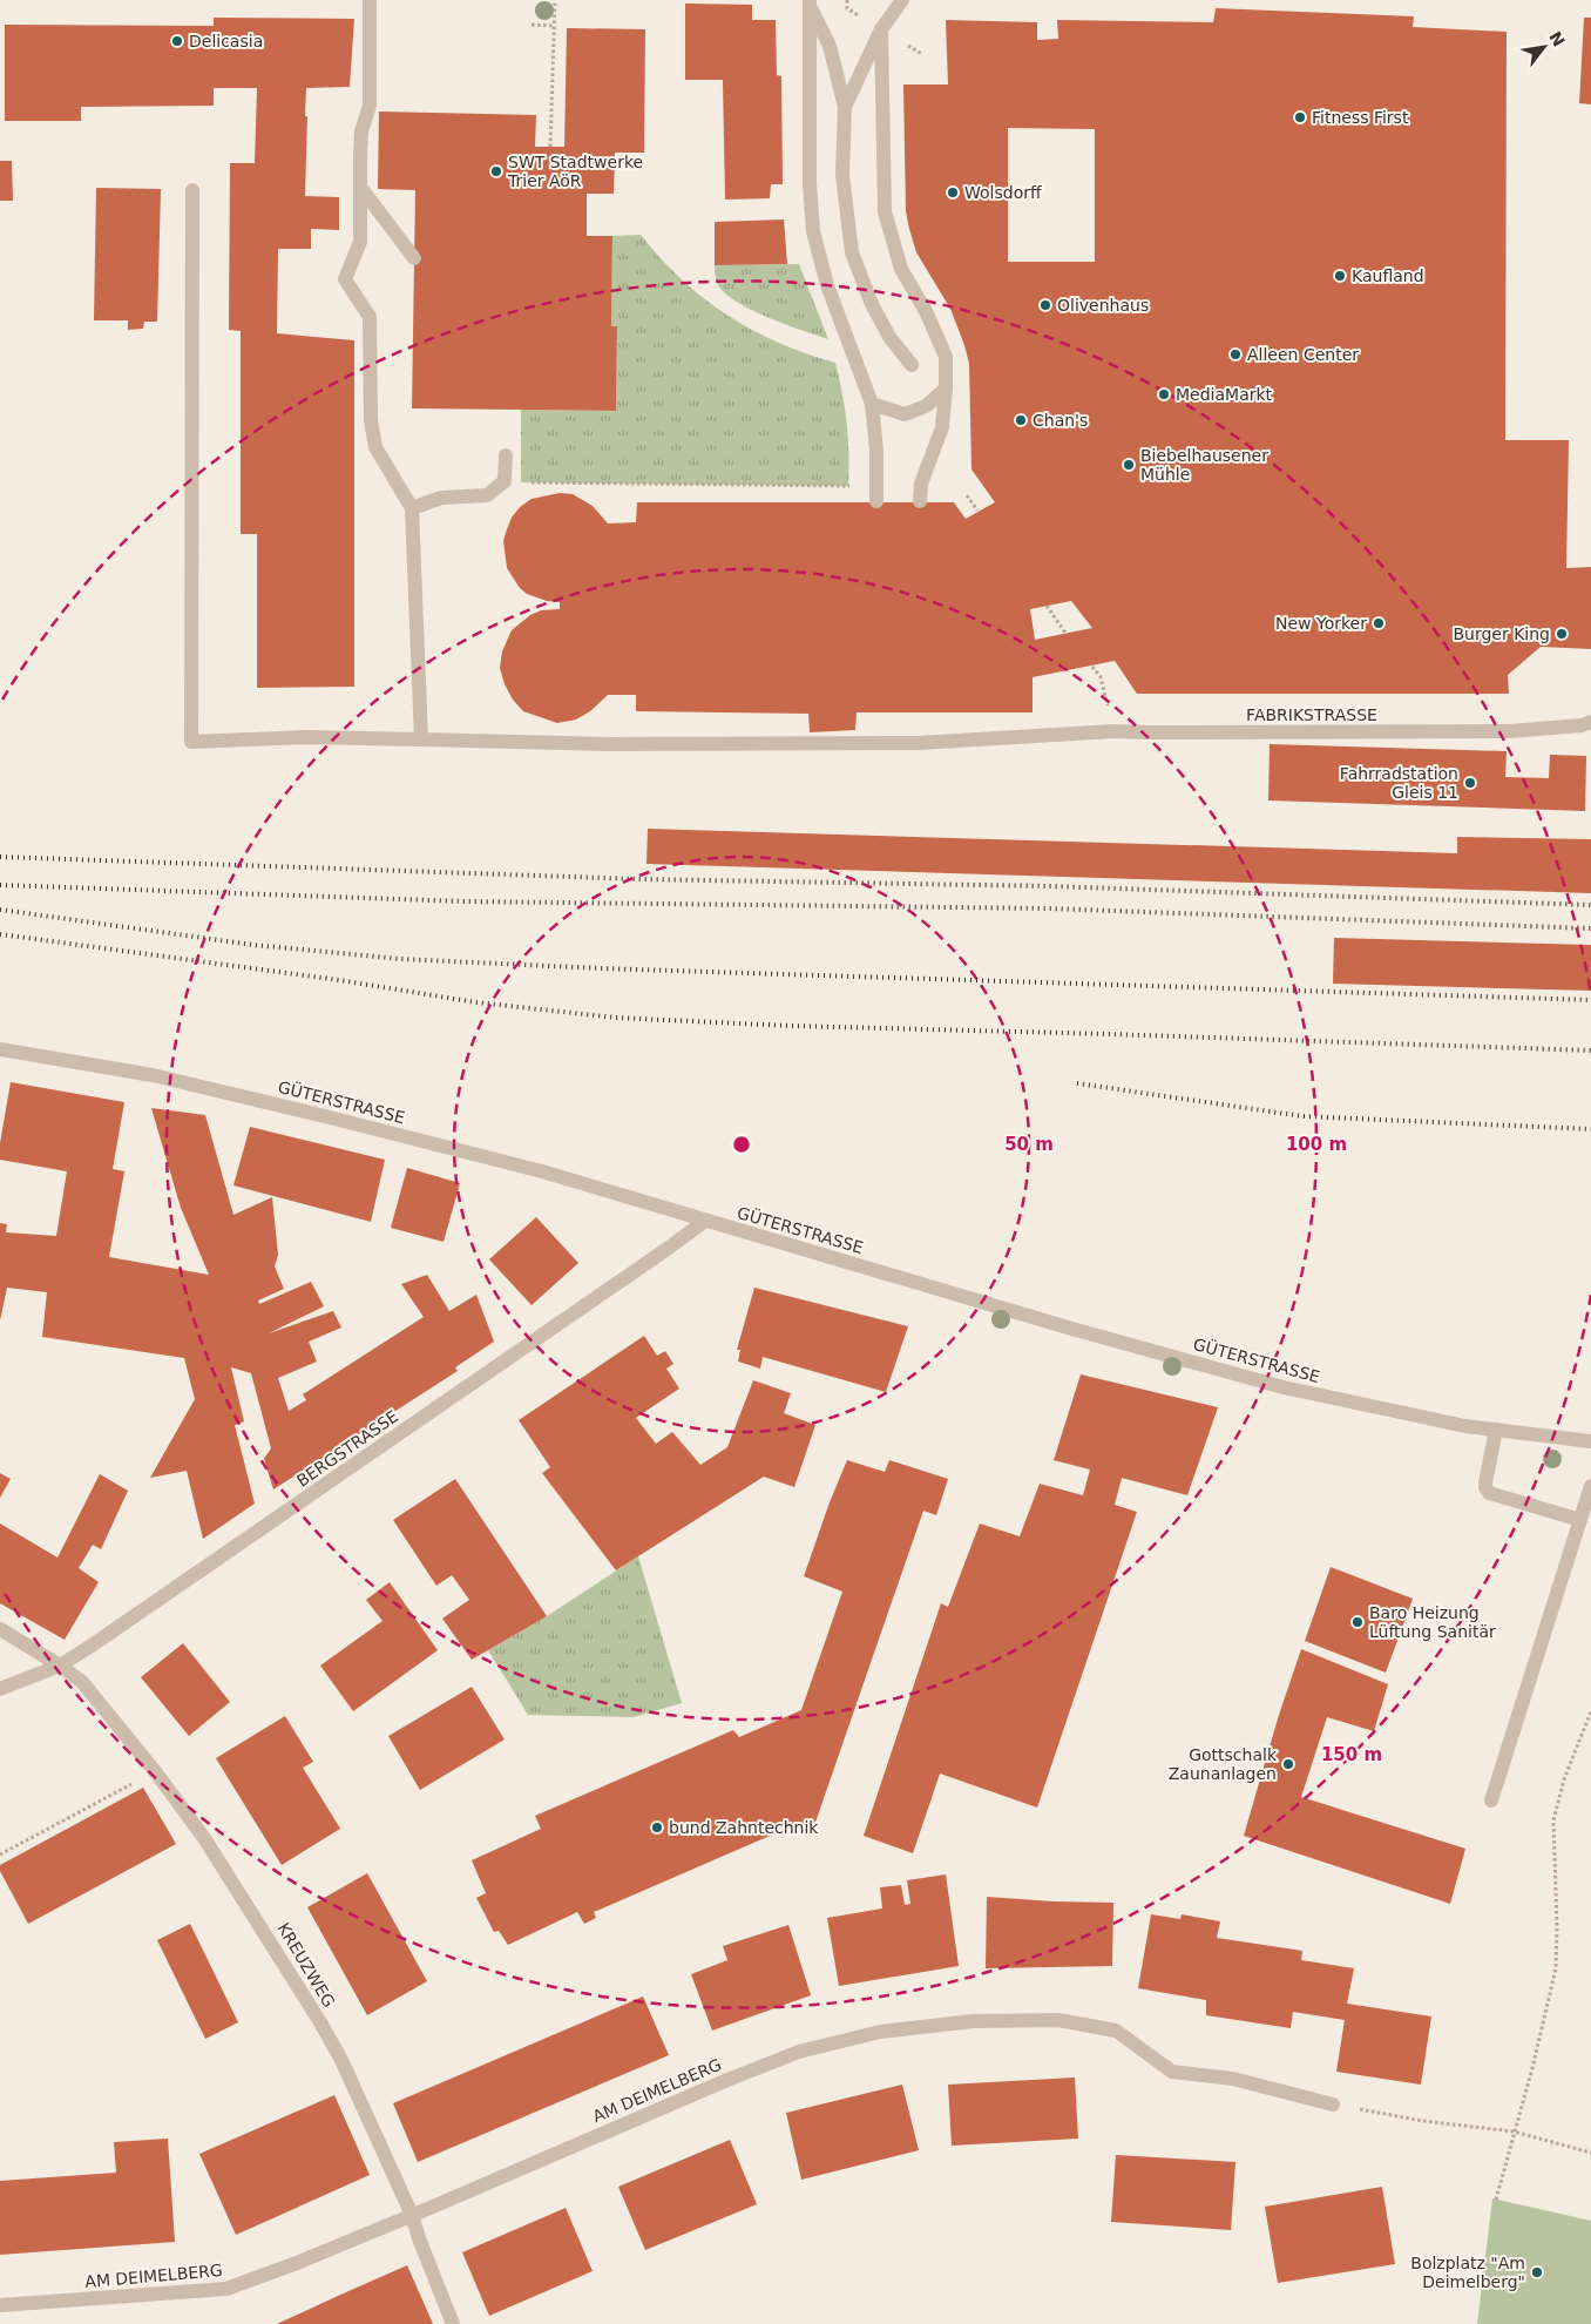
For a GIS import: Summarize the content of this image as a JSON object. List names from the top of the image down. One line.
{"streets":{"street":["FABRIKSTRASSE","GÜTERSTRASSE","BERGSTRASSE","KREUZWEG","AM DEIMELBERG"]},"crossings":[["GÜTERSTRASSE","BERGSTRASSE"],["BERGSTRASSE","KREUZWEG"],["KREUZWEG","AM DEIMELBERG"]],"places":["Delicasia","Fitness First","SWT Stadtwerke Trier AöR","Wolsdorff","Kaufland","Olivenhaus","Alleen Center","MediaMarkt","Chan's","Biebelhausener Mühle","New Yorker","Burger King","Fahrradstation Gleis 11","Baro Heizung Lüftung Sanitär","Gottschalk Zaunanlagen","bund Zahntechnik","Bolzplatz \"Am Deimelberg\""],"north":"top right","rings":["50 m","100 m","150 m"]}
